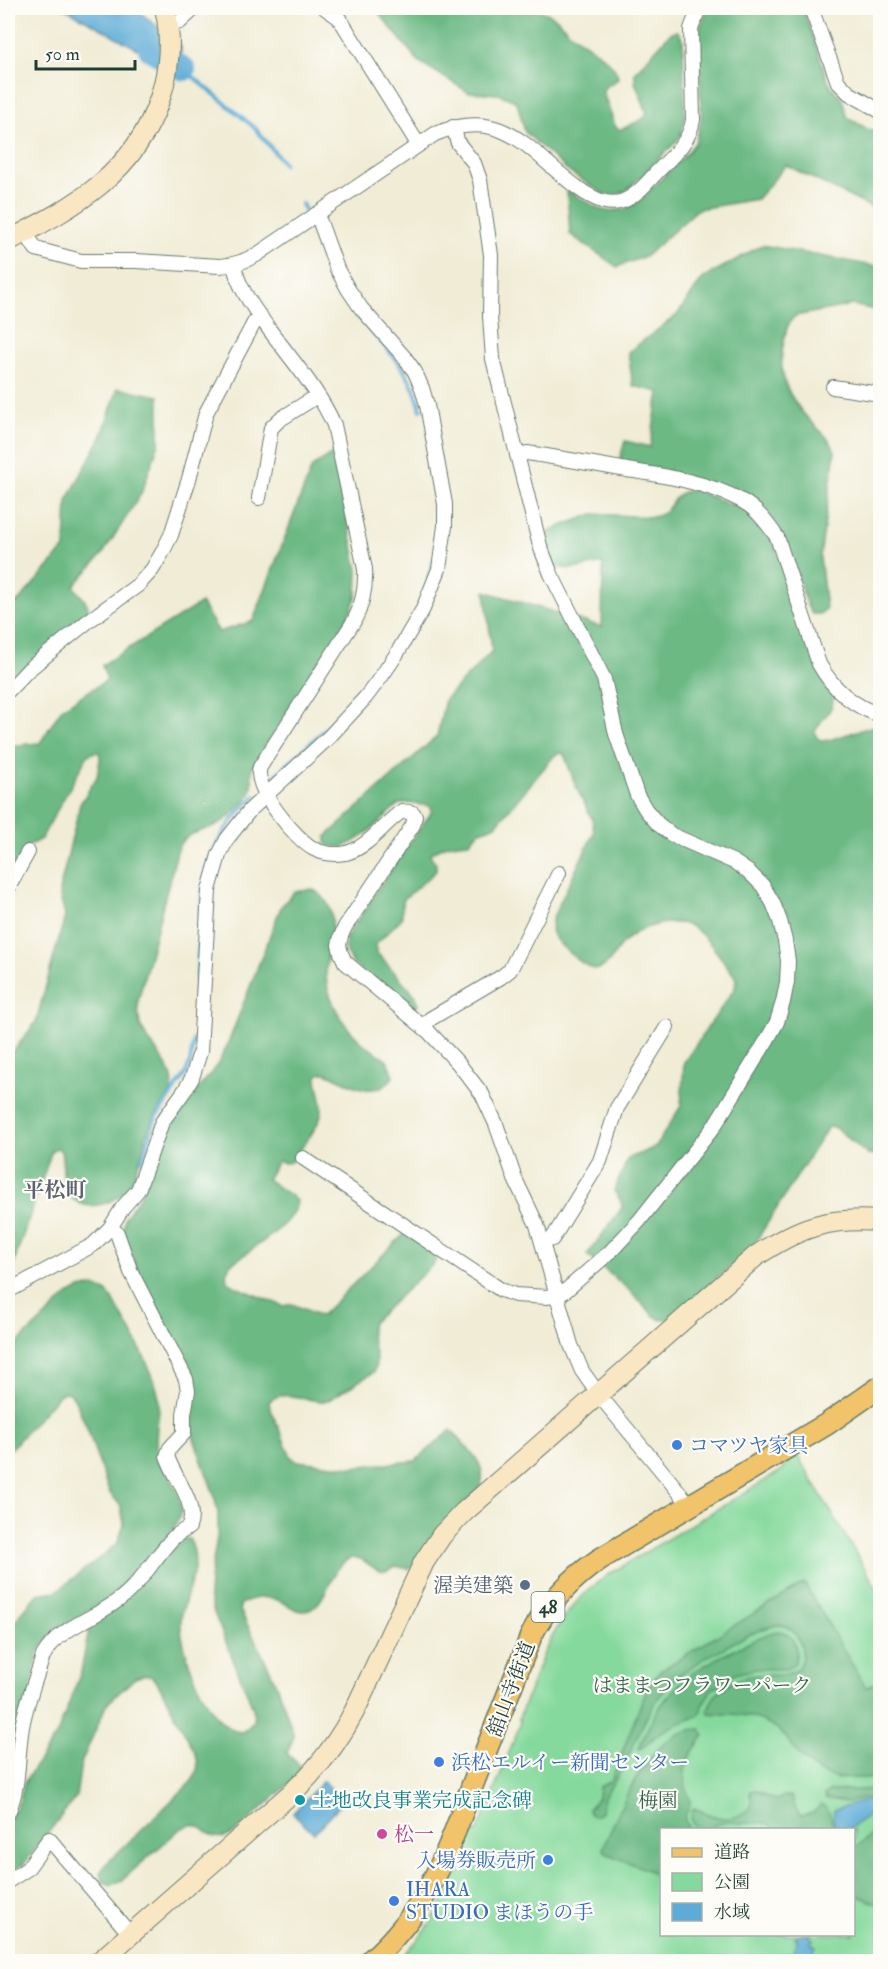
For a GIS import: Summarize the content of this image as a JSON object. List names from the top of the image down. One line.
{"streets":{"main road":["48","舘山寺街道"]},"districts":["平松町"],"parks":["はままつフラワーパーク","梅園"],"places":["コマツヤ家具","渥美建築","浜松エルイー新聞センター","土地改良事業完成記念碑","松一","入場券販売所","IHARA STUDIO まほうの手"],"legend":["道路","公園","水域"],"scale_bar":"50 m"}
